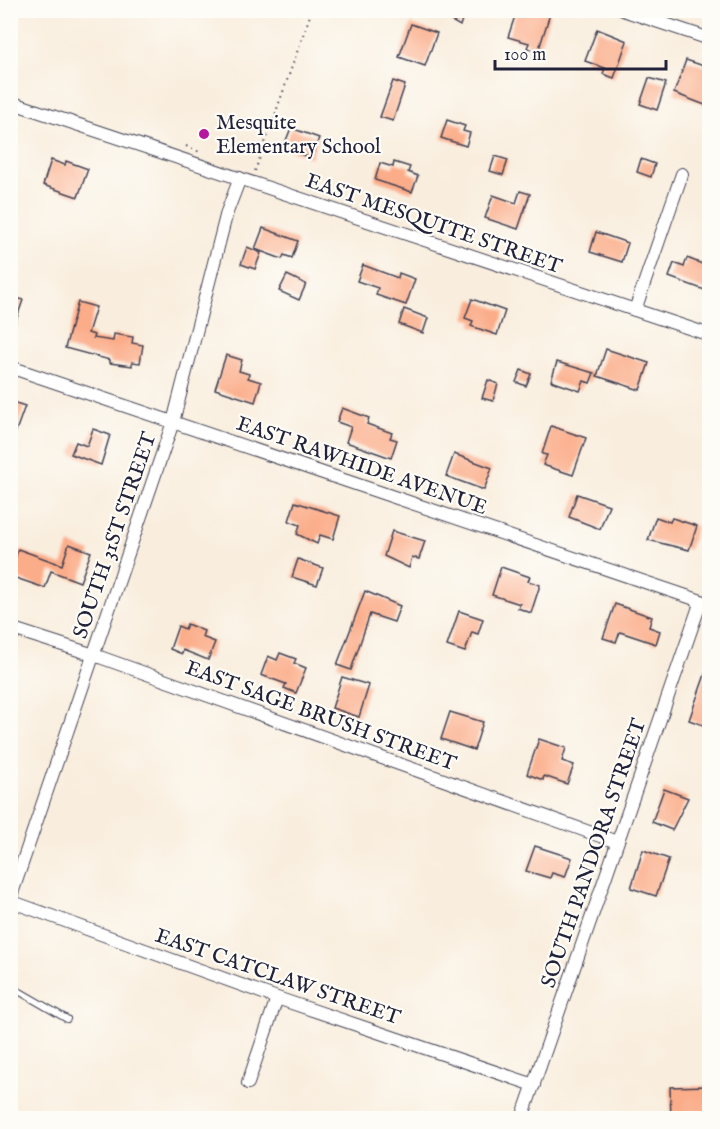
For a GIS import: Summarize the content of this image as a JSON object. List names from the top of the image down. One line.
{"streets":{"street":["EAST MESQUITE STREET","EAST RAWHIDE AVENUE","SOUTH 31ST STREET","EAST SAGE BRUSH STREET","SOUTH PANDORA STREET","EAST CATCLAW STREET"]},"crossings":[["EAST MESQUITE STREET","SOUTH 31ST STREET"],["EAST RAWHIDE AVENUE","SOUTH 31ST STREET"],["EAST RAWHIDE AVENUE","SOUTH PANDORA STREET"],["SOUTH 31ST STREET","EAST SAGE BRUSH STREET"],["SOUTH 31ST STREET","EAST CATCLAW STREET"],["EAST SAGE BRUSH STREET","SOUTH PANDORA STREET"],["SOUTH PANDORA STREET","EAST CATCLAW STREET"]],"places":["Mesquite Elementary School"],"scale_bar":"100 m"}
